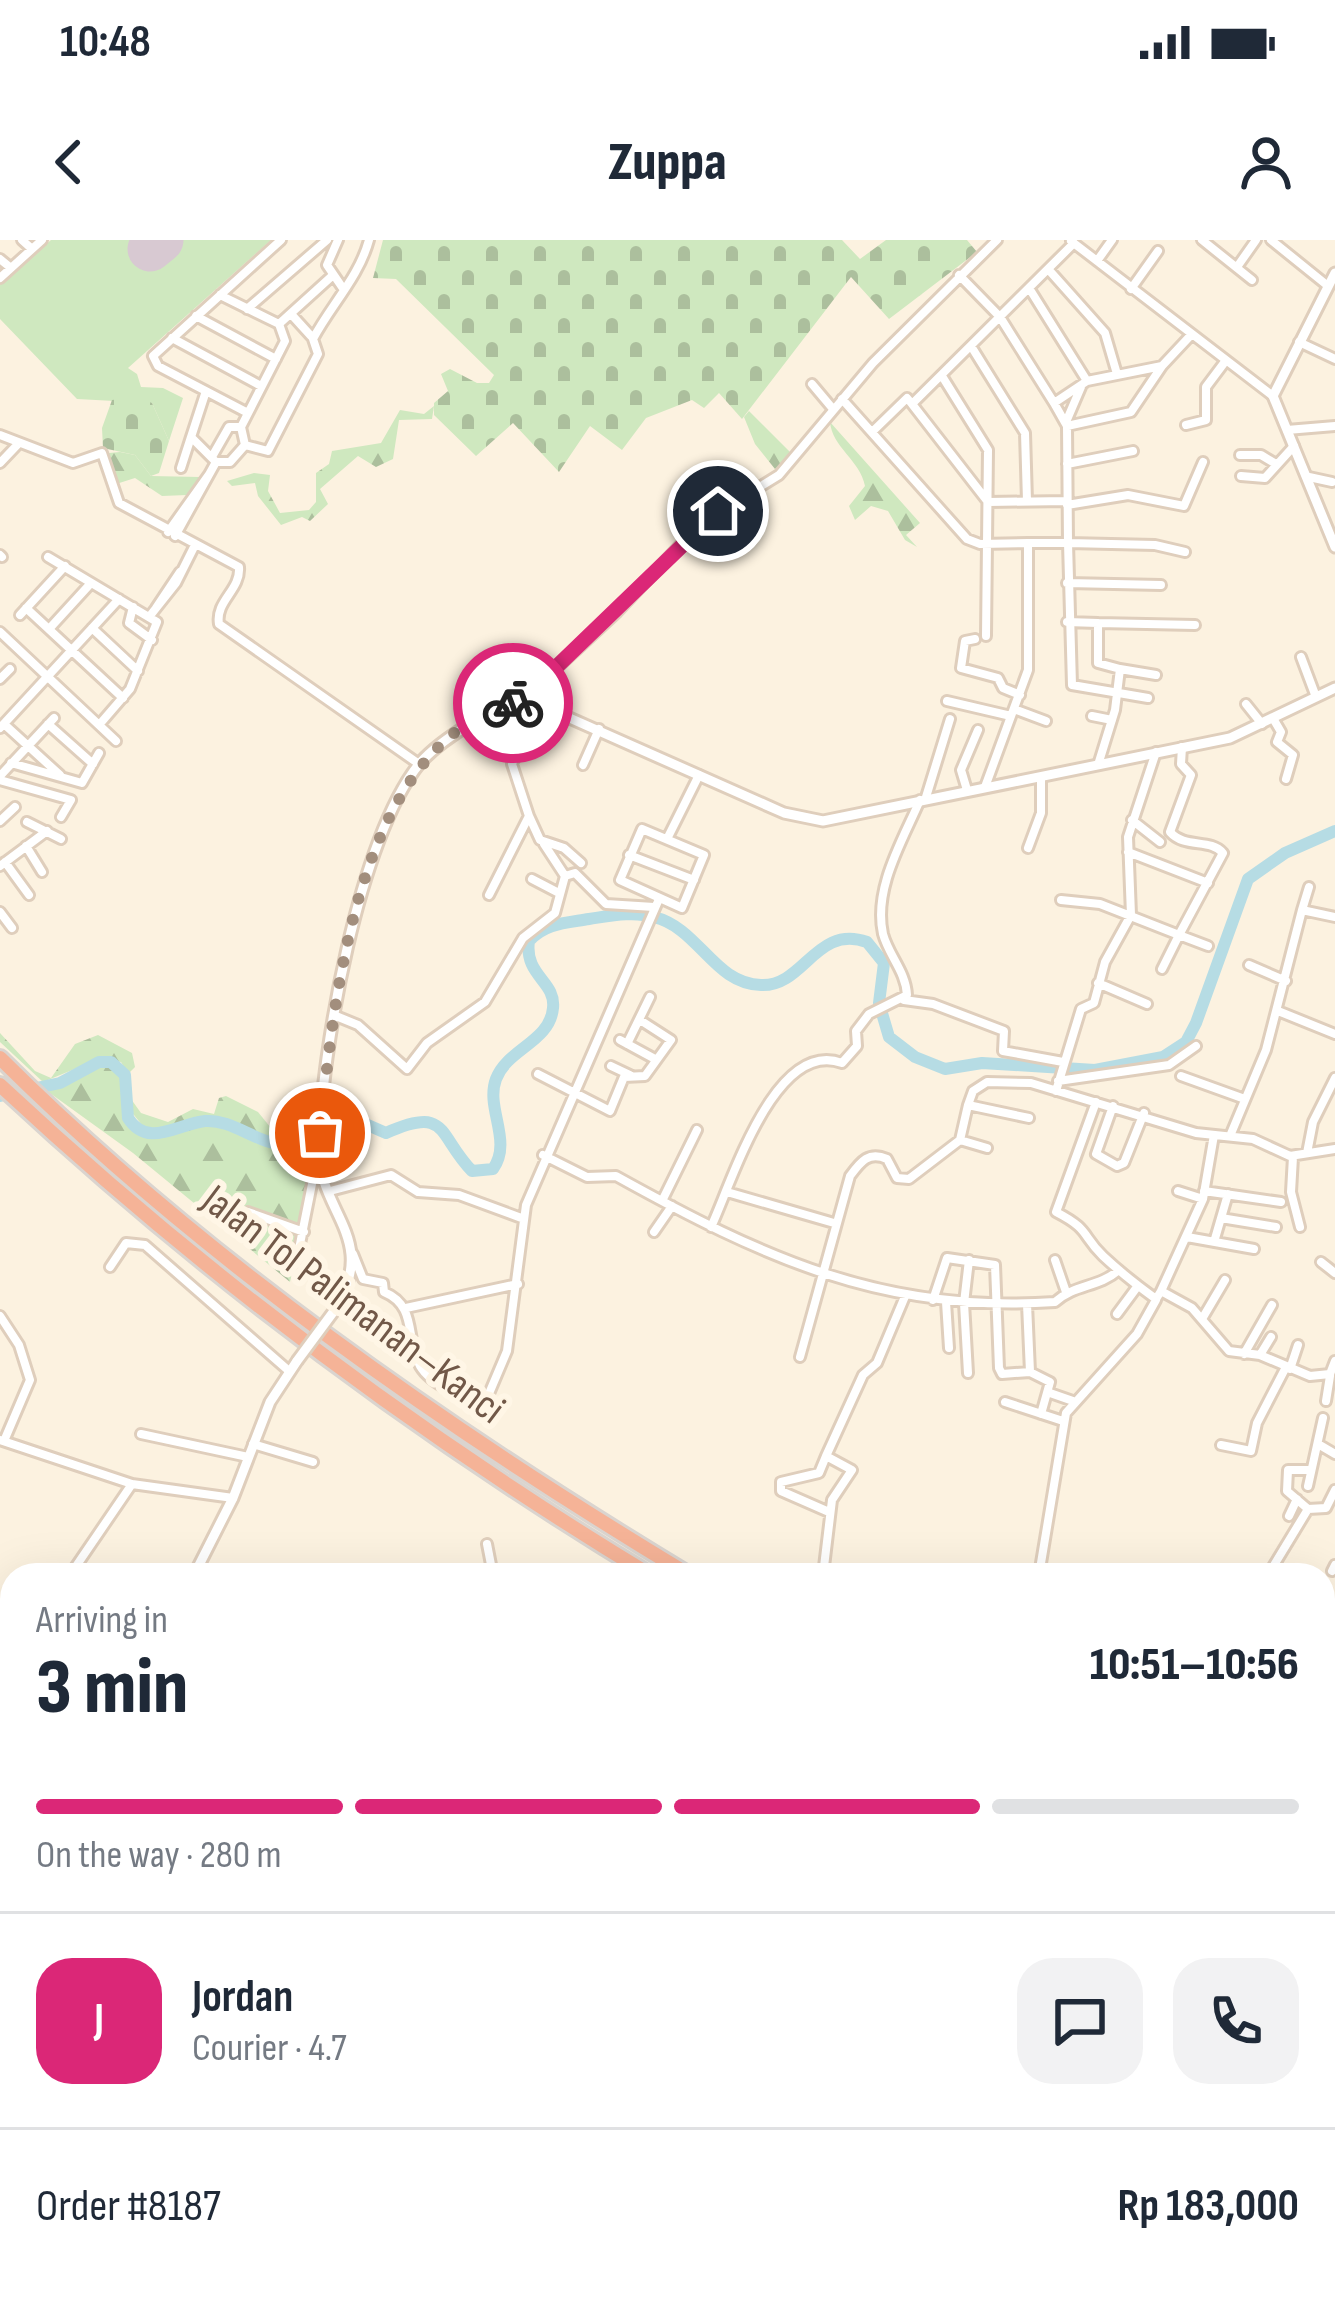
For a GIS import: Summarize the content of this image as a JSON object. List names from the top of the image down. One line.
{"streets":{"highway":["Jalan Tol Palimanan–Kanci"]},"page":{"status":"10:48","header":"Zuppa","heading":["3 min","Arriving in","10:51–10:56"],"panel":["Jordan","Courier · 4.7","Order #8187","Rp 183,000"],"bar":"On the way · 280 m","round":"J"}}
